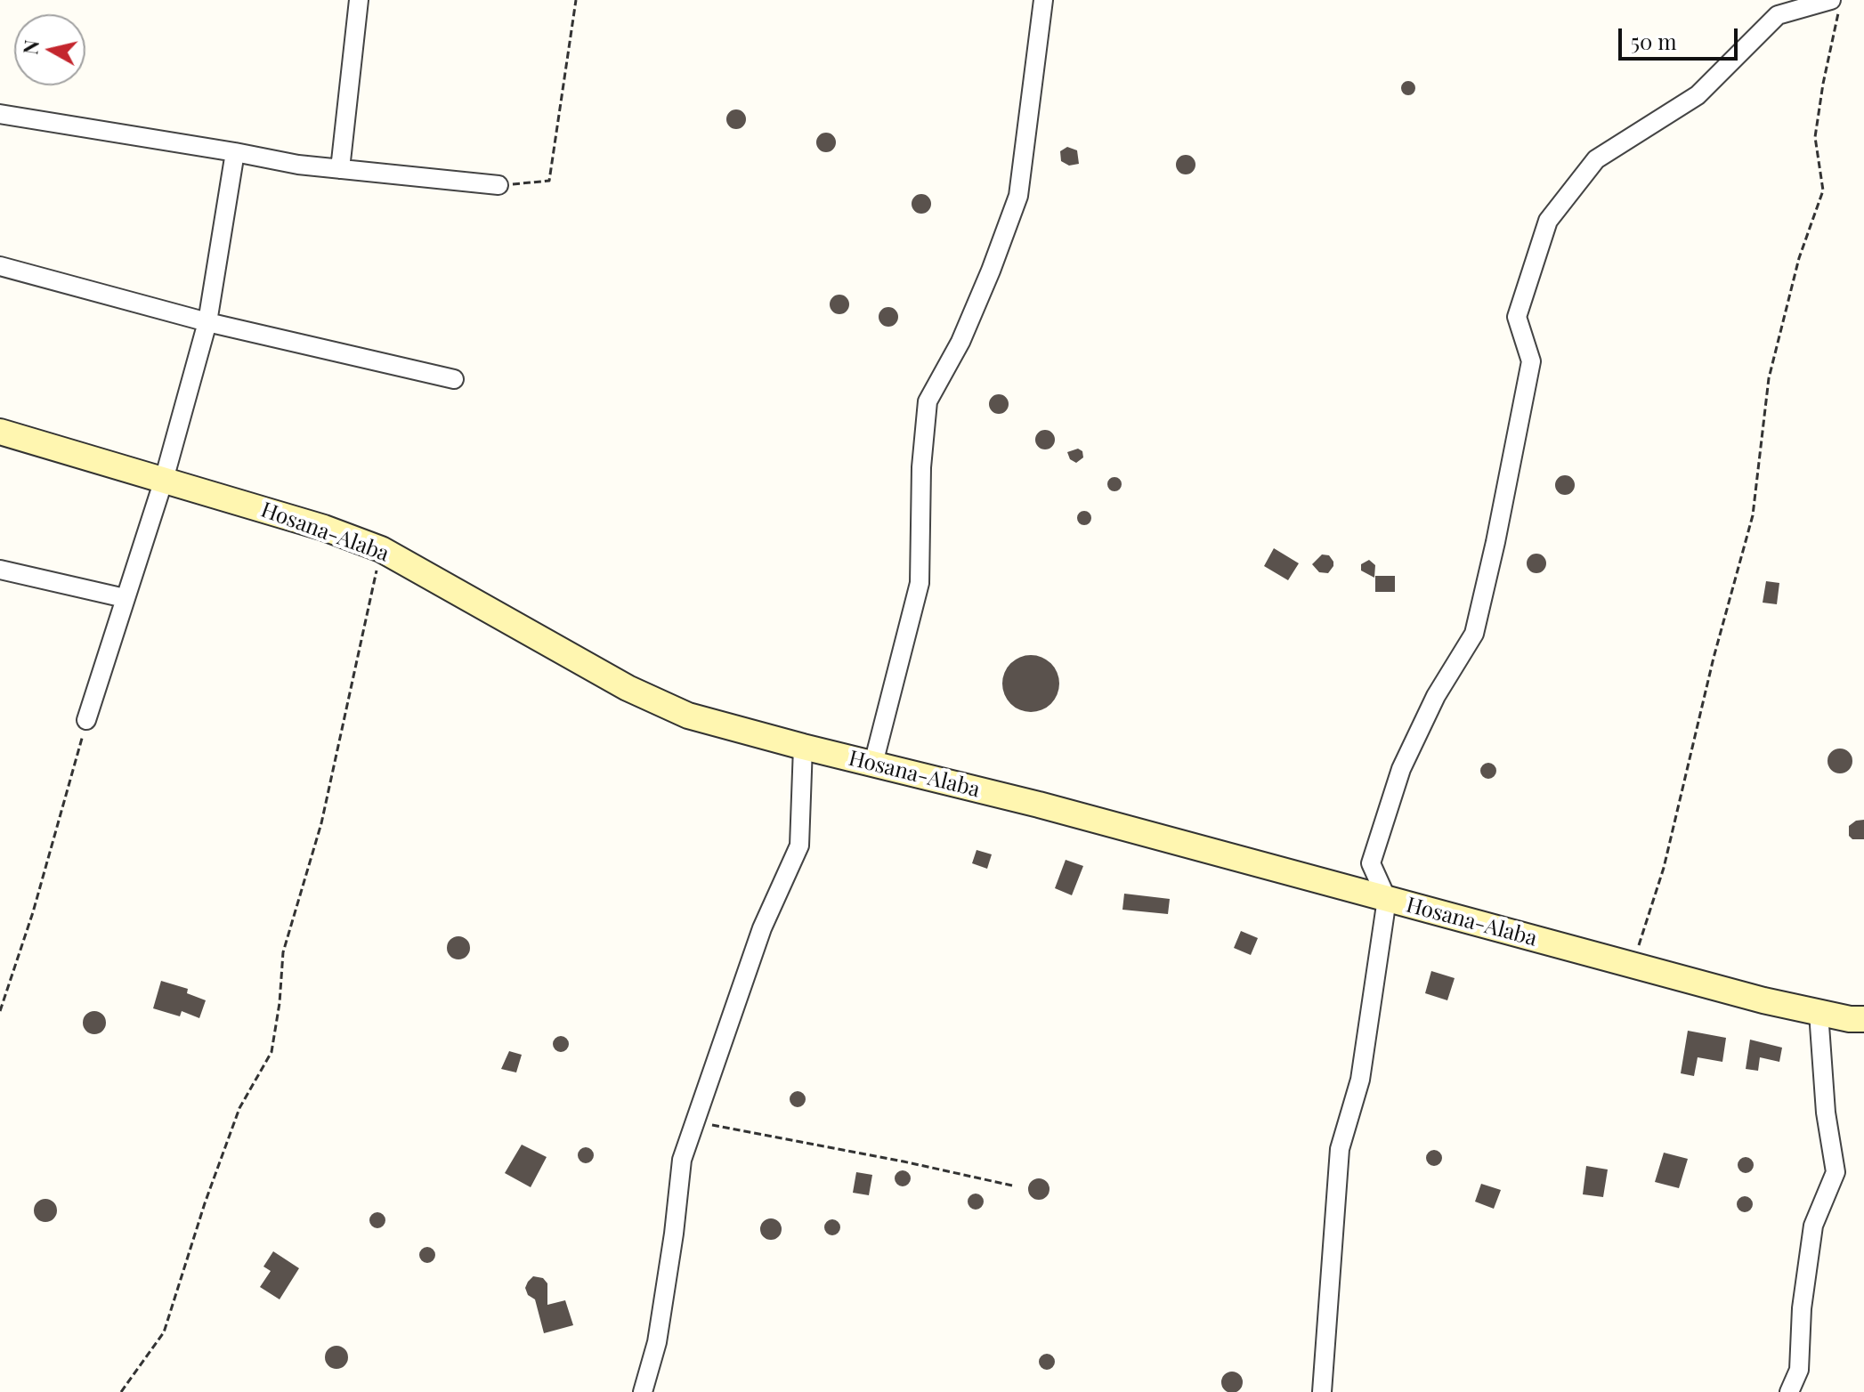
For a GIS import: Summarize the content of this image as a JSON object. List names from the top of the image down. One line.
{"streets":{"main road":["Hosana-Alaba"]},"scale_bar":"50 m","north":"left"}
